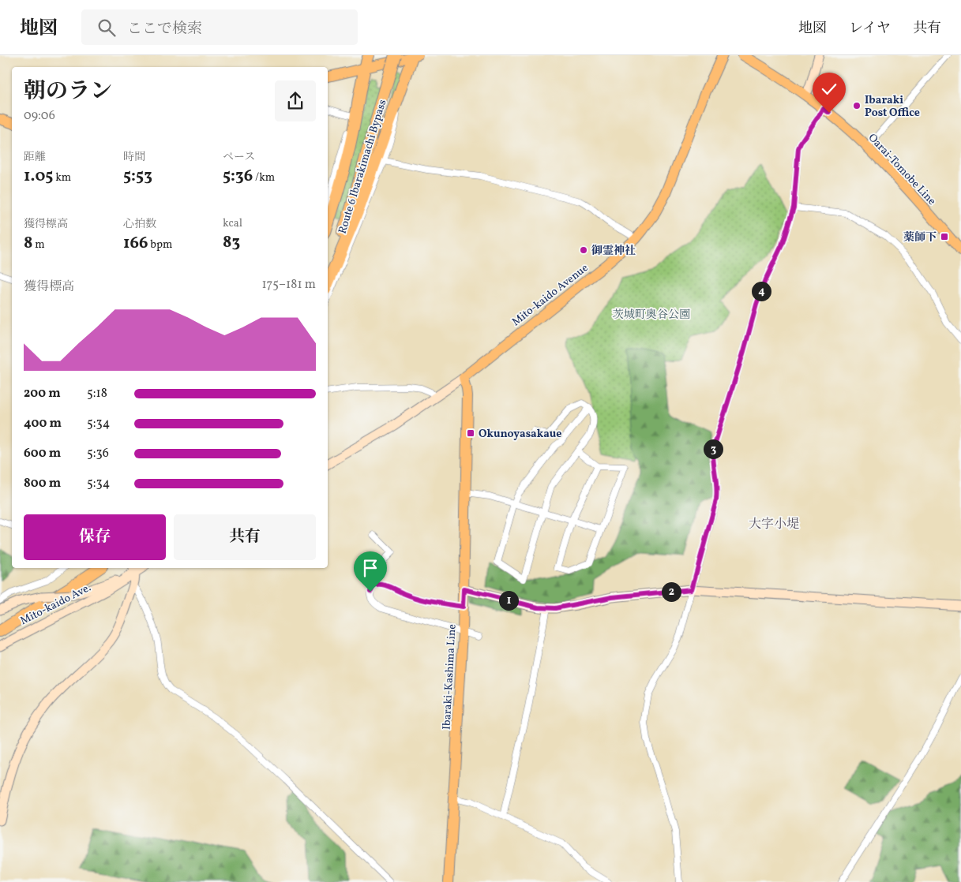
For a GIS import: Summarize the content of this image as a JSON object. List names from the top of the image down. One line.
{"streets":{"highway":["Route 6 Ibarakimachi Bypass"],"main road":["Oarai-Tomobe Line","Mito-kaido Avenue","Ibaraki-Kashima Line"],"street":["Mito-kaido Ave."]},"crossings":[["Mito-kaido Avenue","Ibaraki-Kashima Line"]],"districts":["大字小堤"],"parks":["茨城町奥谷公園"],"places":{"other":["Ibaraki Post Office","御霊神社"],"transit":["薬師下","Okunoyasakaue"]},"page":{"header":"地図","search":"ここで検索","nav":["地図","レイヤ","共有"],"heading":["朝のラン","09:06"],"stats":[["距離","1.05 km"],["時間","5:53"],["ペース","5:36 /km"],["獲得標高","8 m"],["心拍数","166 bpm"],["kcal","83"]],"chart":["獲得標高","175–181 m"],"pins":["4","3","2","1"],"list":[{"name":"200 m","note":"5:18"},{"name":"400 m","note":"5:34"},{"name":"600 m","note":"5:36"},{"name":"800 m","note":"5:34"}],"buttons":["保存","共有"]}}
